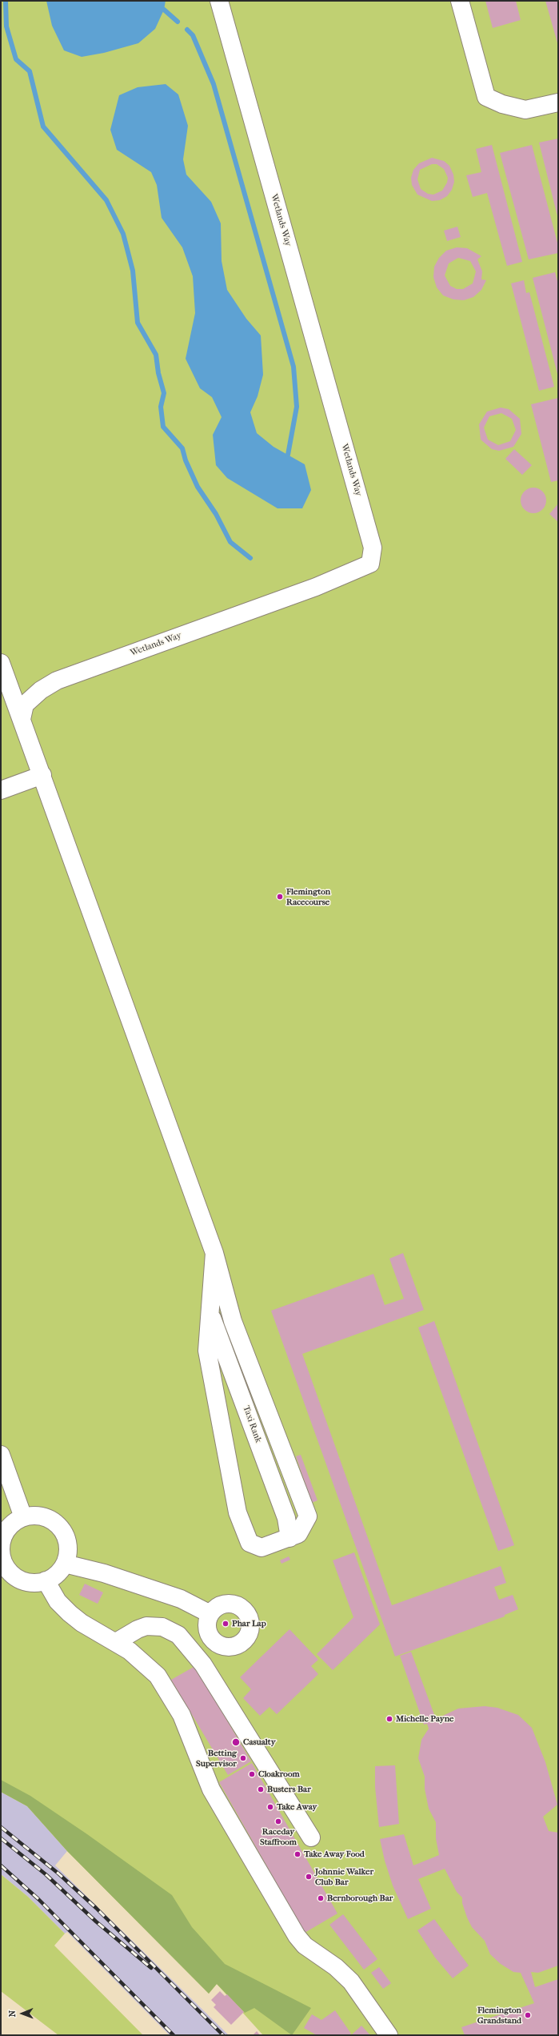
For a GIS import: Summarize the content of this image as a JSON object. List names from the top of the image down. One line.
{"streets":{"lane":["Wetlands Way","Taxi Rank"]},"places":["Flemington Racecourse","Phar Lap","Michelle Payne","Casualty","Betting Supervisor","Cloakroom","Busters Bar","Take Away","Raceday Staffroom","Take Away Food","Johnnie Walker Club Bar","Bernborough Bar","Flemington Grandstand"],"north":"left"}
